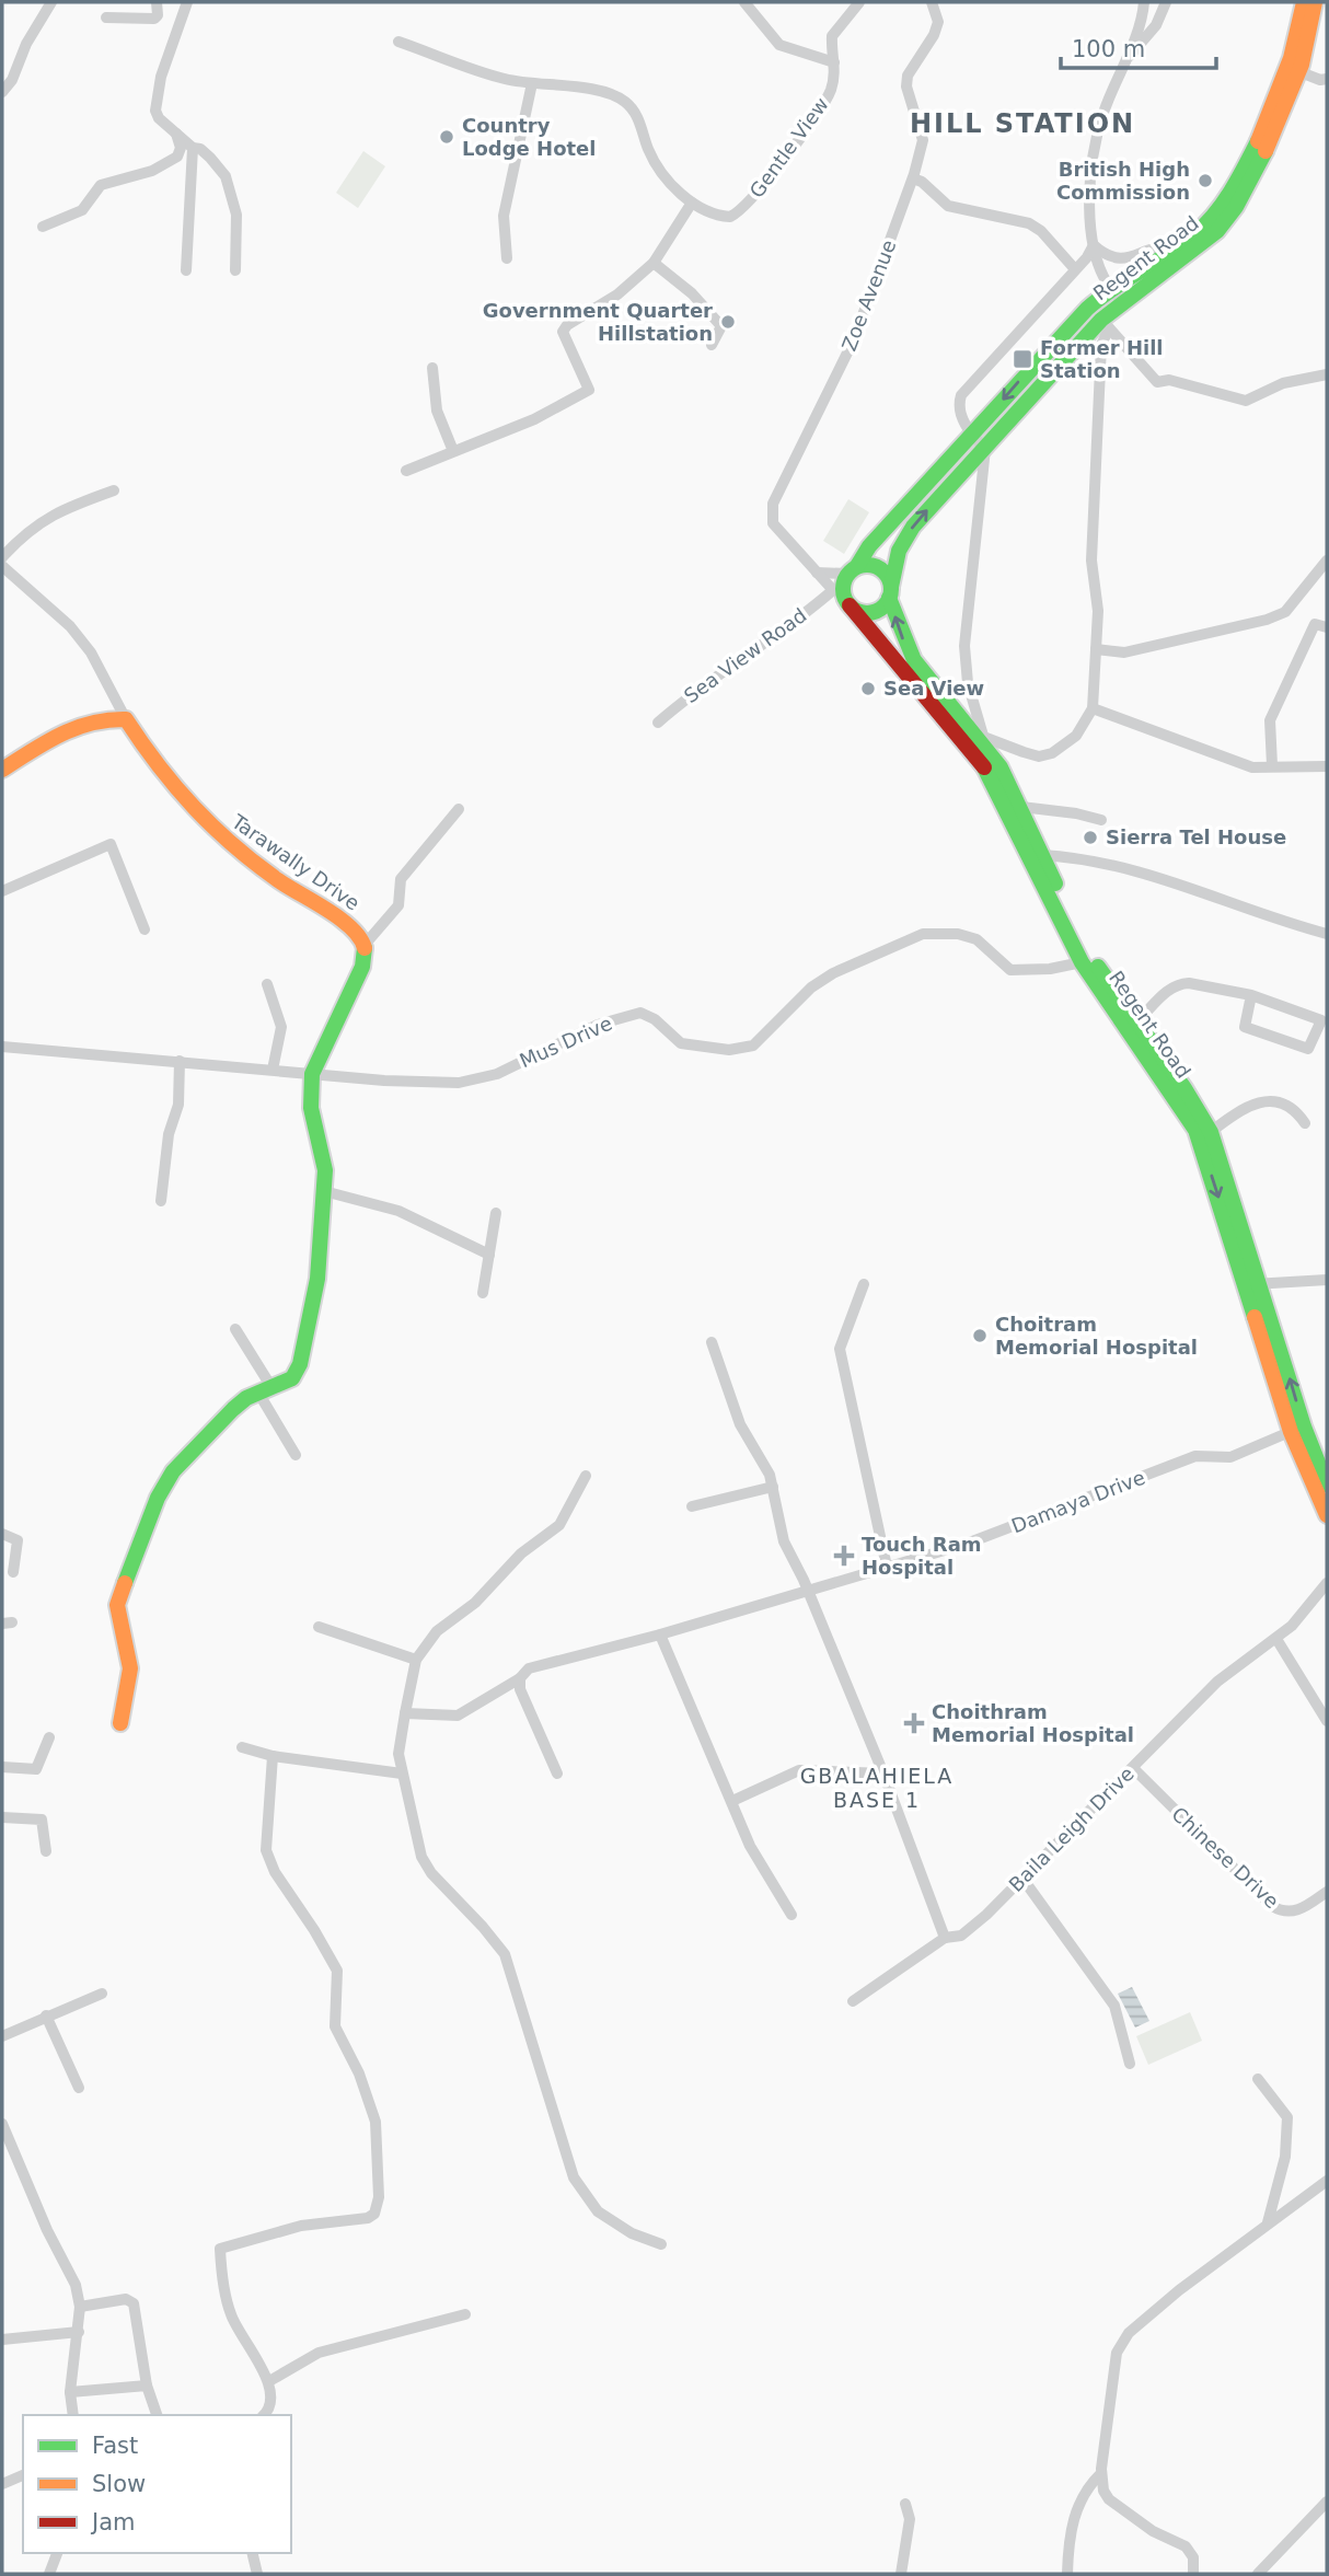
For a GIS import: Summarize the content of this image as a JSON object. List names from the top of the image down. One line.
{"streets":{"main road":["Regent Road","Tarawally Drive"],"street":["Gentle View","Zoe Avenue","Sea View Road","Mus Drive","Damaya Drive","Baila Leigh Drive","Chinese Drive"]},"crossings":[["Regent Road","Zoe Avenue"],["Regent Road","Sea View Road"],["Regent Road","Mus Drive"],["Regent Road","Damaya Drive"],["Zoe Avenue","Sea View Road"],["Baila Leigh Drive","Chinese Drive"]],"districts":["HILL STATION","GBALAHIELA BASE 1"],"places":{"other":["Country Lodge Hotel","British High Commission","Government Quarter Hillstation","Sea View","Sierra Tel House","Choitram Memorial Hospital"],"transit":["Former Hill Station"],"health":["Touch Ram Hospital","Choithram Memorial Hospital"]},"legend":["Fast","Slow","Jam"],"scale_bar":"100 m"}
